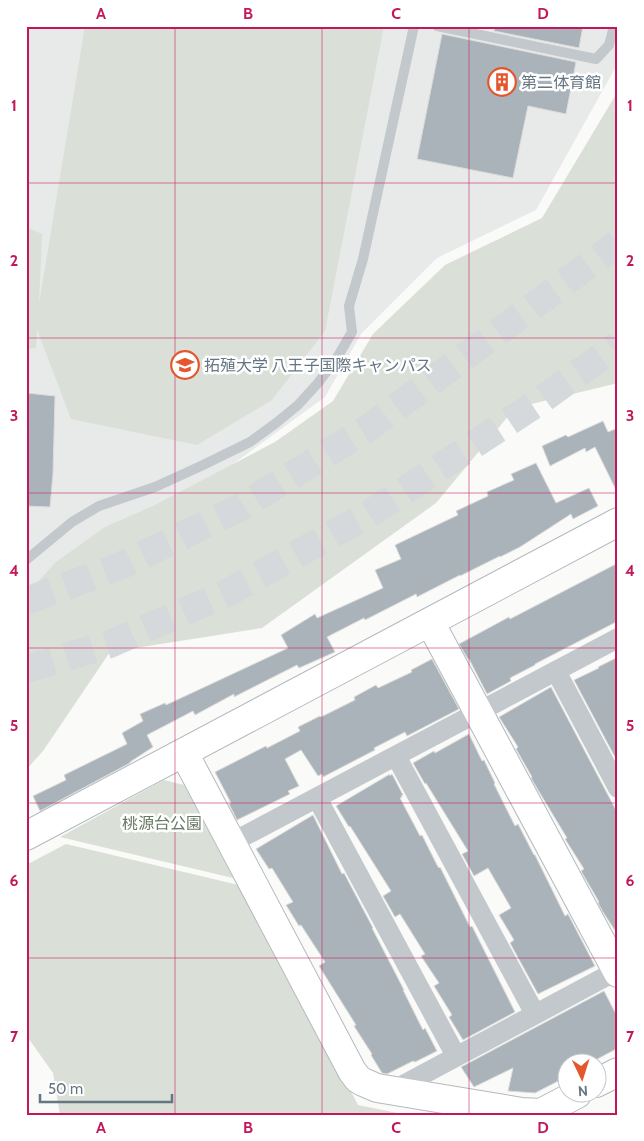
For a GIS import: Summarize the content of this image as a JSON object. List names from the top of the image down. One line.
{"parks":["桃源台公園"],"places":{"building":["第二体育館"],"school or university":["拓殖大学 八王子国際キャンパス"]},"scale_bar":"50 m","north":"bottom","grid":{"columns":["A","B","C","D"],"rows":["1","2","3","4","5","6","7"]}}
